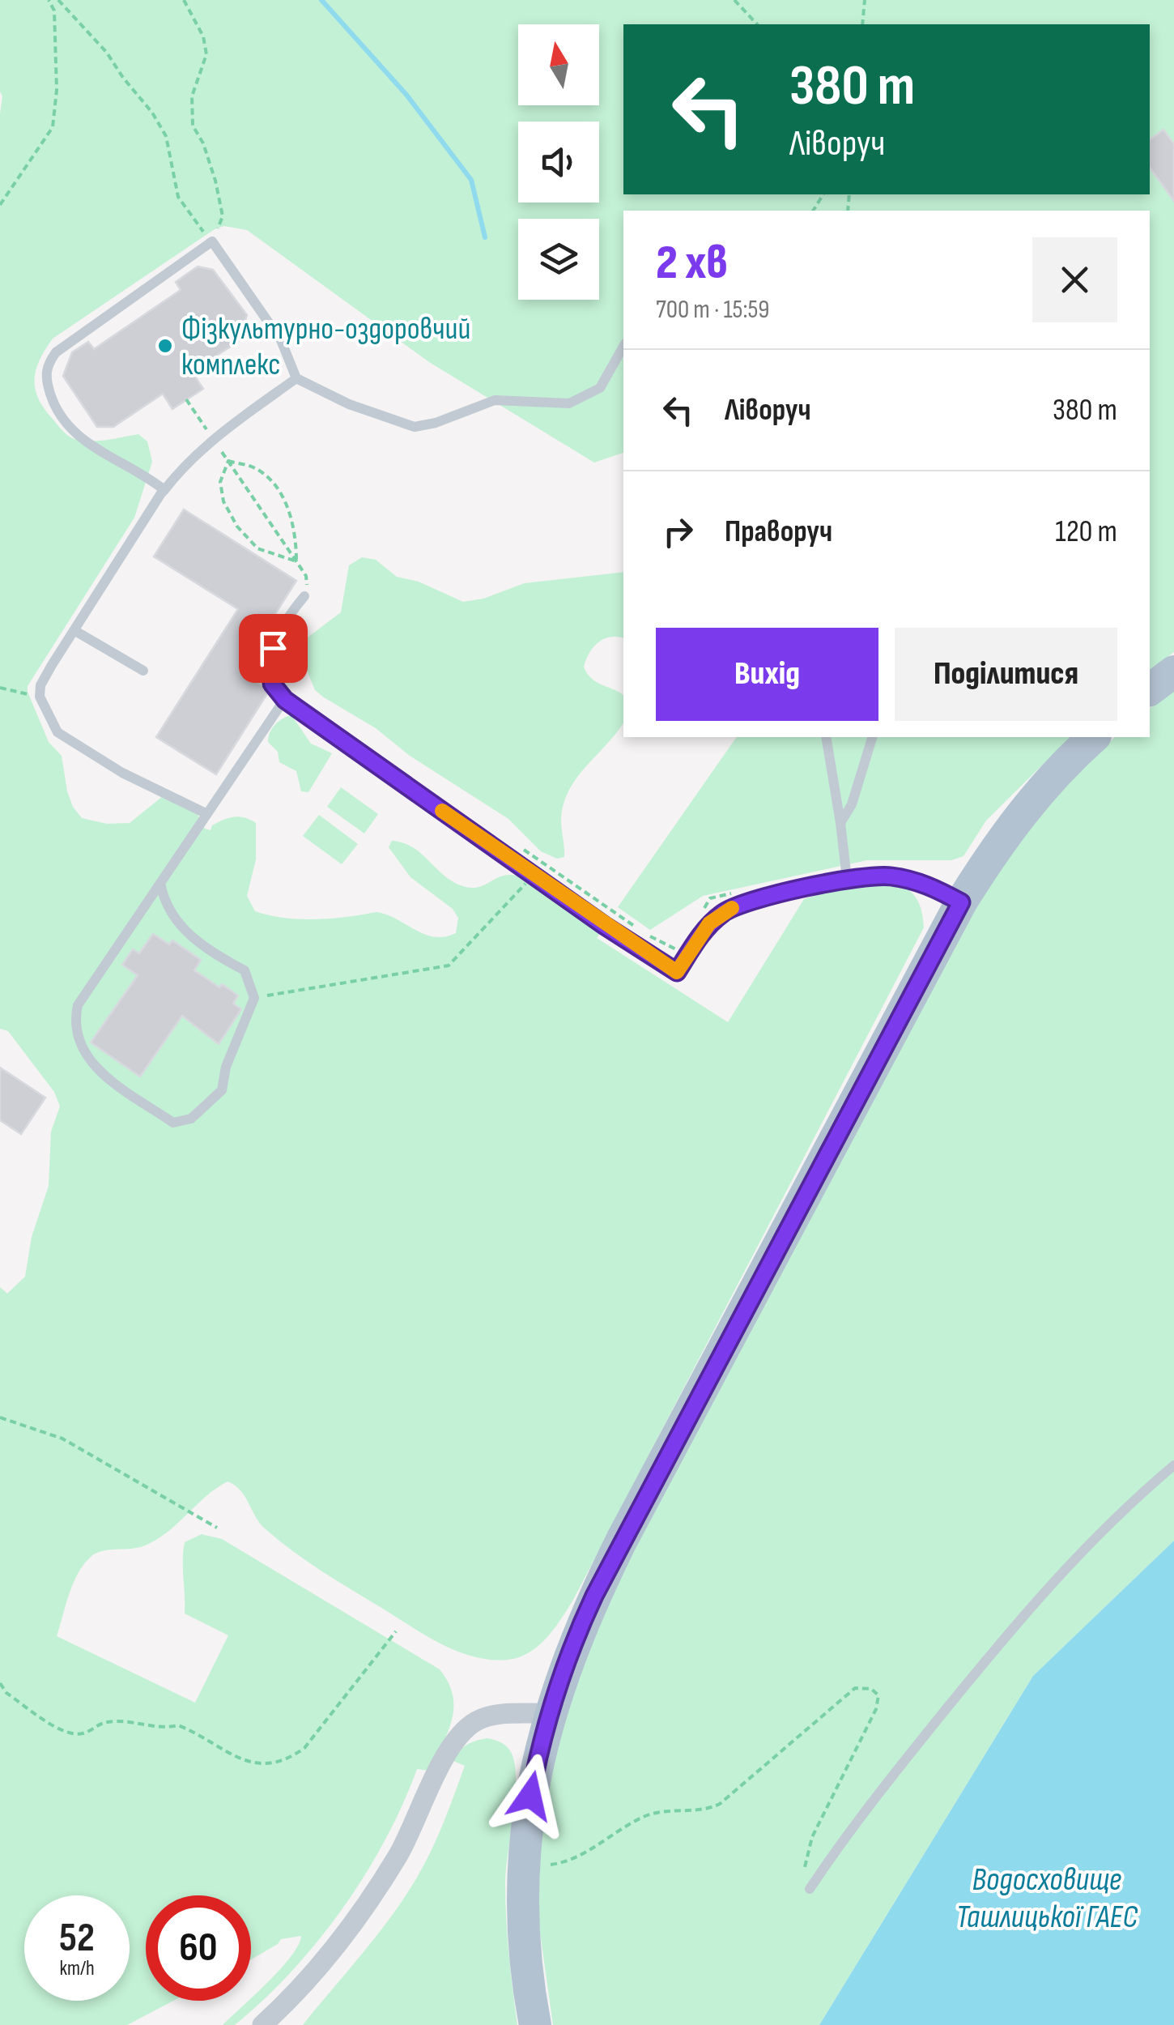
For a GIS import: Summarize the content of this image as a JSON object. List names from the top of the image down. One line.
{"water":["Водосховище Ташлицької ГАЕС"],"places":["Фізкультурно-оздоровчий комплекс"],"north":"top","page":{"turn":["380 m","Ліворуч"],"heading":["2 хв","700 m · 15:59"],"list":[{"name":"Ліворуч","value":"380 m"},{"name":"Праворуч","value":"120 m"}],"buttons":["Вихід","Поділитися"],"speed":"52 km/h","limit":"60"}}
